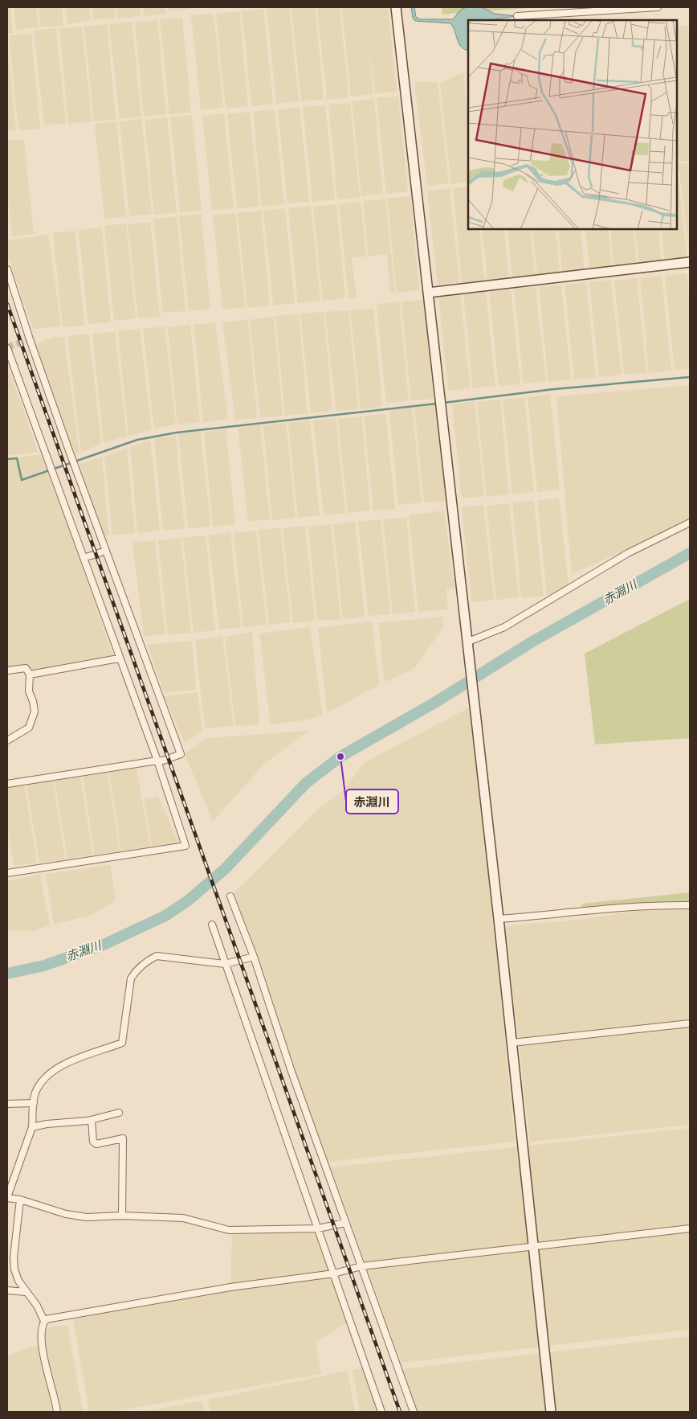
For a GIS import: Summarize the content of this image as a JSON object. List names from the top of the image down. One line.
{"water":["赤淵川"],"places":["赤淵川"]}
